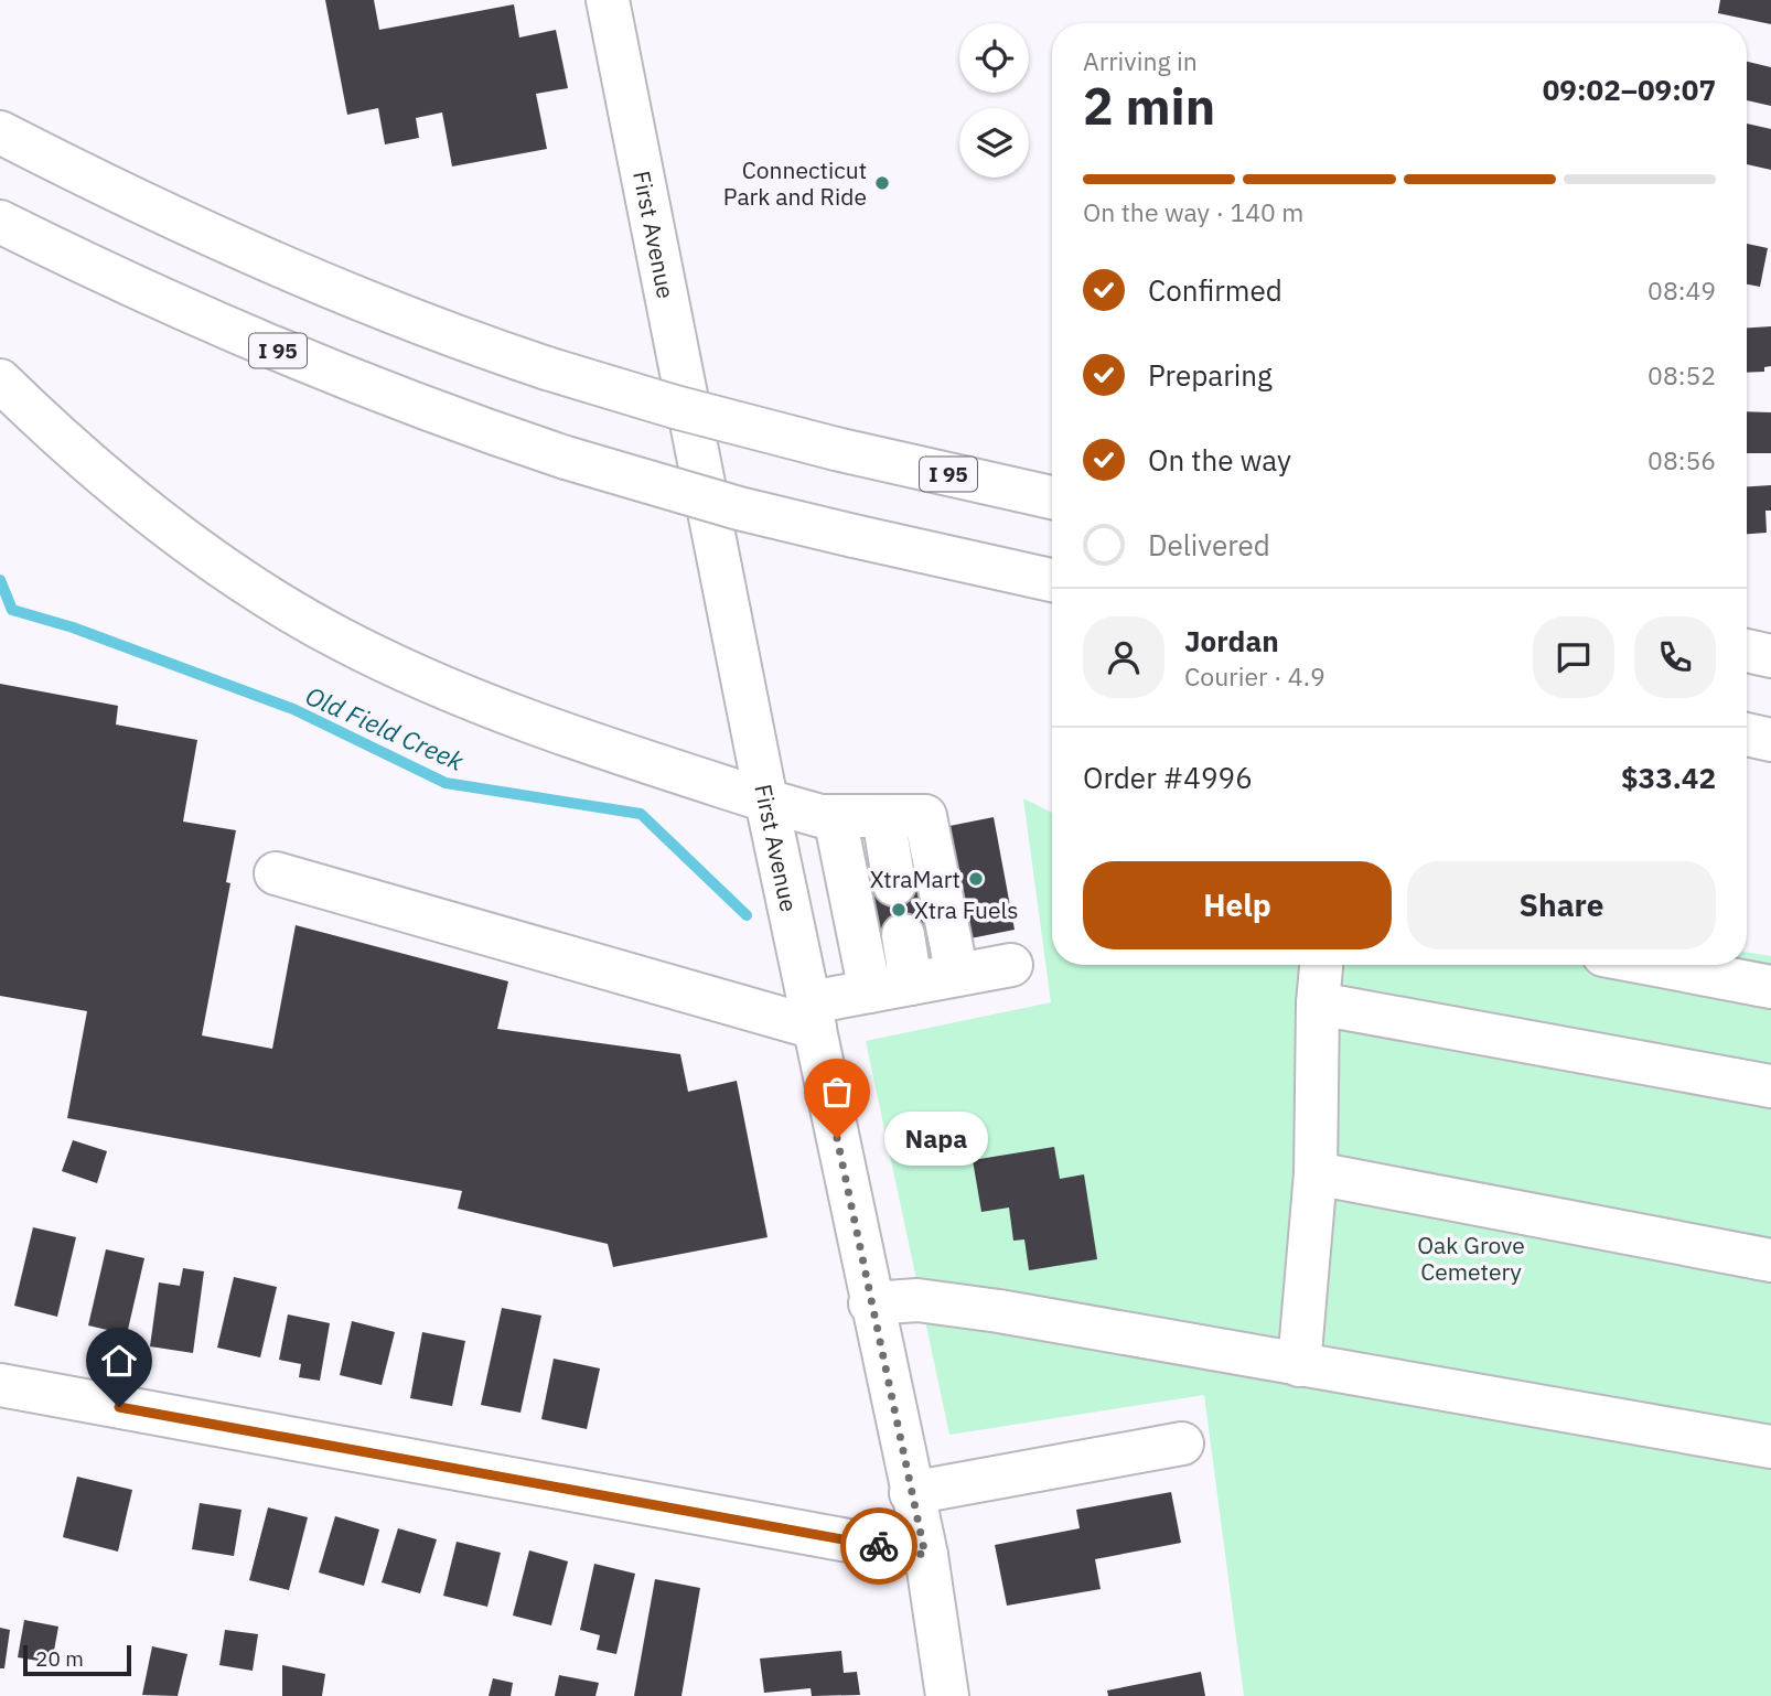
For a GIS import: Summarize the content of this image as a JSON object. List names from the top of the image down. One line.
{"streets":{"main road":["First Avenue","I 95"]},"water":["Old Field Creek"],"parks":["Oak Grove Cemetery"],"places":["Connecticut Park and Ride","XtraMart","Xtra Fuels","Napa"],"scale_bar":"20 m","page":{"heading":["2 min","Arriving in","09:02–09:07"],"panel":["Jordan","Courier · 4.9","Order #4996","$33.42"],"bar":"On the way · 140 m","list":[["Confirmed","08:49"],["Preparing","08:52"],["On the way","08:56"],"Delivered"],"buttons":["Help","Share"],"bubble":"Napa","scale":"20 m"}}
